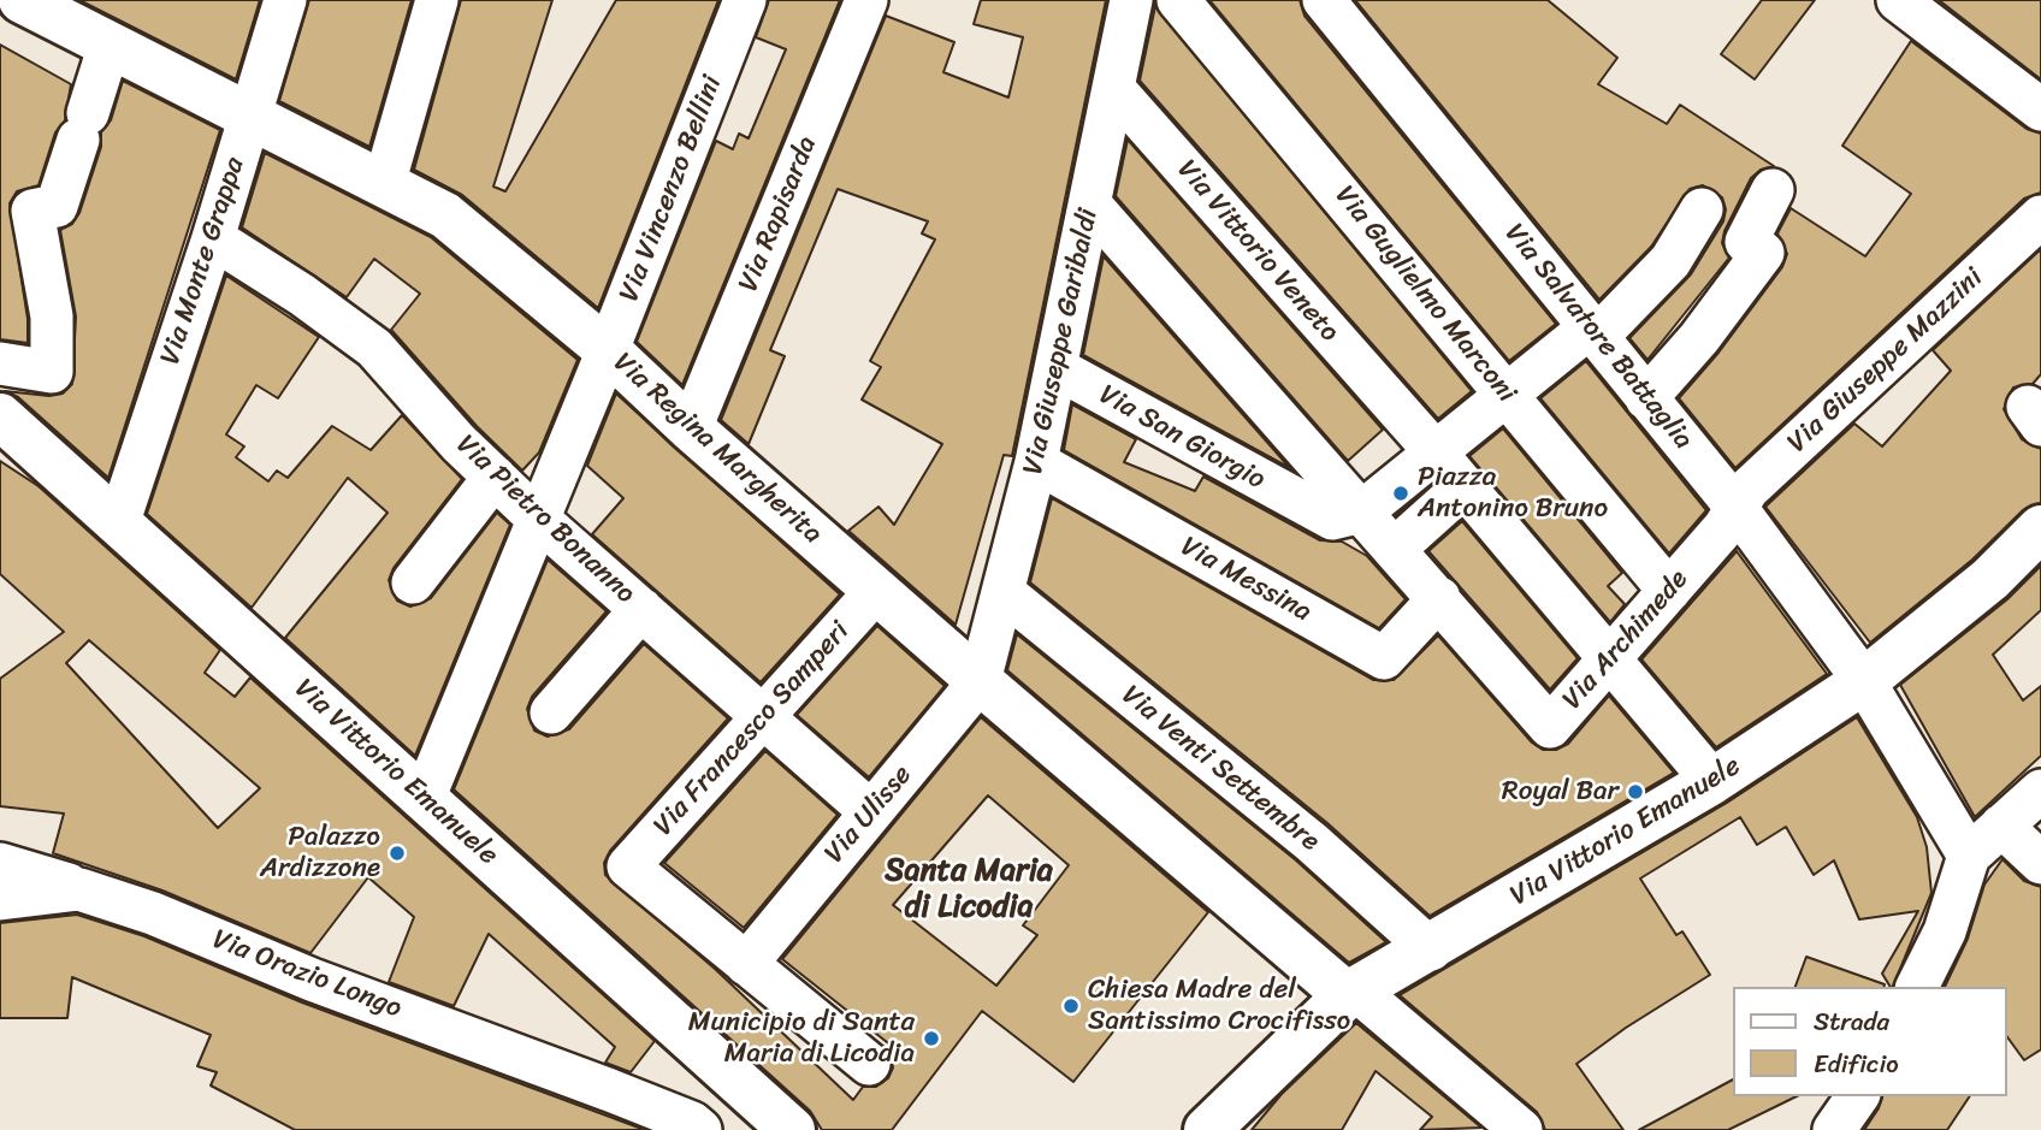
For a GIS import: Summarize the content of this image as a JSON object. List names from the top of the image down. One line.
{"streets":{"street":["Via Vincenzo Bellini","Via Rapisarda","Via Vittorio Veneto","Via Monte Grappa","Via Guglielmo Marconi","Via Salvatore Battaglia","Via Giuseppe Garibaldi","Via Giuseppe Mazzini","Via San Giorgio","Via Regina Margherita","Via Pietro Bonanno","Via Messina","Via Archimede","Via Francesco Samperi","Via Venti Settembre","Via Vittorio Emanuele","Via Ulisse","Via Orazio Longo"]},"crossings":[["Via Vincenzo Bellini","Via Regina Margherita"],["Via Vincenzo Bellini","Via Pietro Bonanno"],["Via Vincenzo Bellini","Via Vittorio Emanuele"],["Via Rapisarda","Via Regina Margherita"],["Via Vittorio Veneto","Via Giuseppe Garibaldi"],["Via Monte Grappa","Via Regina Margherita"],["Via Monte Grappa","Via Pietro Bonanno"],["Via Monte Grappa","Via Vittorio Emanuele"],["Via Guglielmo Marconi","Via Archimede"],["Via Salvatore Battaglia","Via Giuseppe Mazzini"],["Via Salvatore Battaglia","Via Archimede"],["Via Salvatore Battaglia","Via Vittorio Emanuele"],["Via Giuseppe Garibaldi","Via San Giorgio"],["Via Giuseppe Garibaldi","Via Regina Margherita"],["Via Giuseppe Garibaldi","Via Messina"],["Via Giuseppe Garibaldi","Via Venti Settembre"],["Via Giuseppe Garibaldi","Via Ulisse"],["Via Giuseppe Mazzini","Via Archimede"],["Via Regina Margherita","Via Francesco Samperi"],["Via Regina Margherita","Via Vittorio Emanuele"],["Via Regina Margherita","Via Ulisse"],["Via Pietro Bonanno","Via Francesco Samperi"],["Via Pietro Bonanno","Via Ulisse"],["Via Messina","Via Archimede"],["Via Francesco Samperi","Via Ulisse"],["Via Venti Settembre","Via Vittorio Emanuele"]],"districts":["Santa Maria di Licodia"],"places":["Piazza Antonino Bruno","Royal Bar","Palazzo Ardizzone","Chiesa Madre del Santissimo Crocifisso","Municipio di Santa Maria di Licodia"],"legend":["Strada","Edificio"]}
